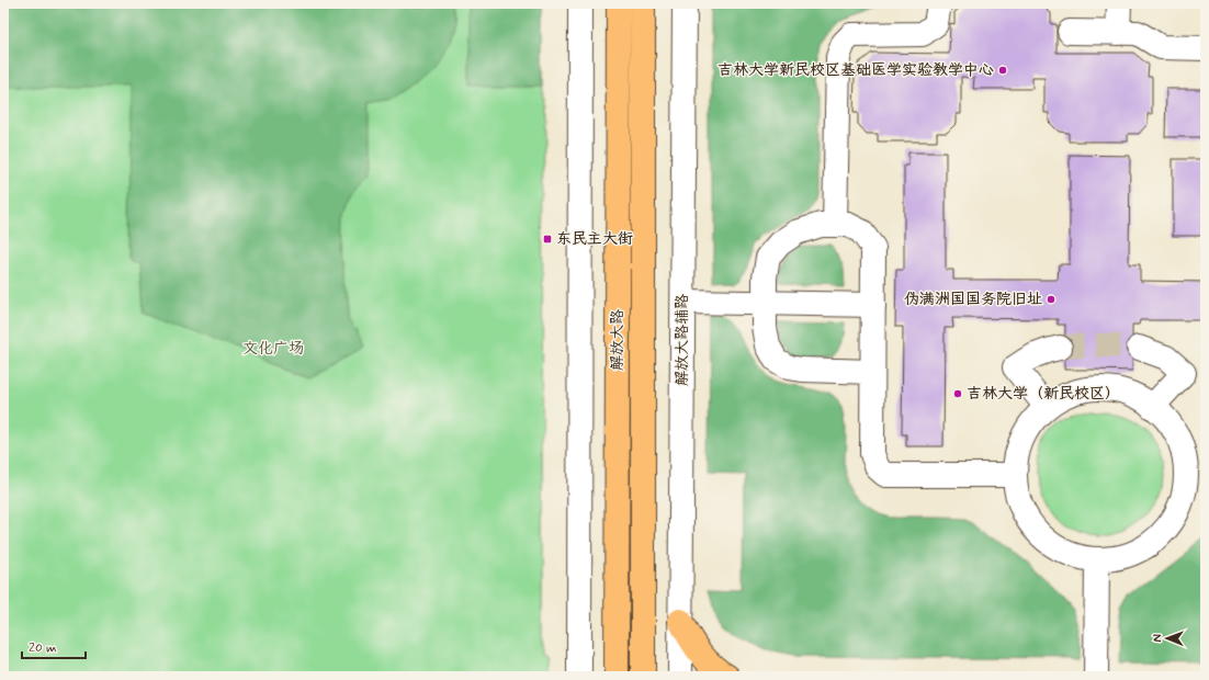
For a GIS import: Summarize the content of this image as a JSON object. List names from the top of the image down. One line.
{"streets":{"main road":["解放大路"],"street":["解放大路辅路"]},"parks":["文化广场"],"places":{"other":["吉林大学新民校区基础医学实验教学中心","伪满洲国国务院旧址","吉林大学（新民校区）"],"transit":["东民主大街"]},"scale_bar":"20 m","north":"left"}
